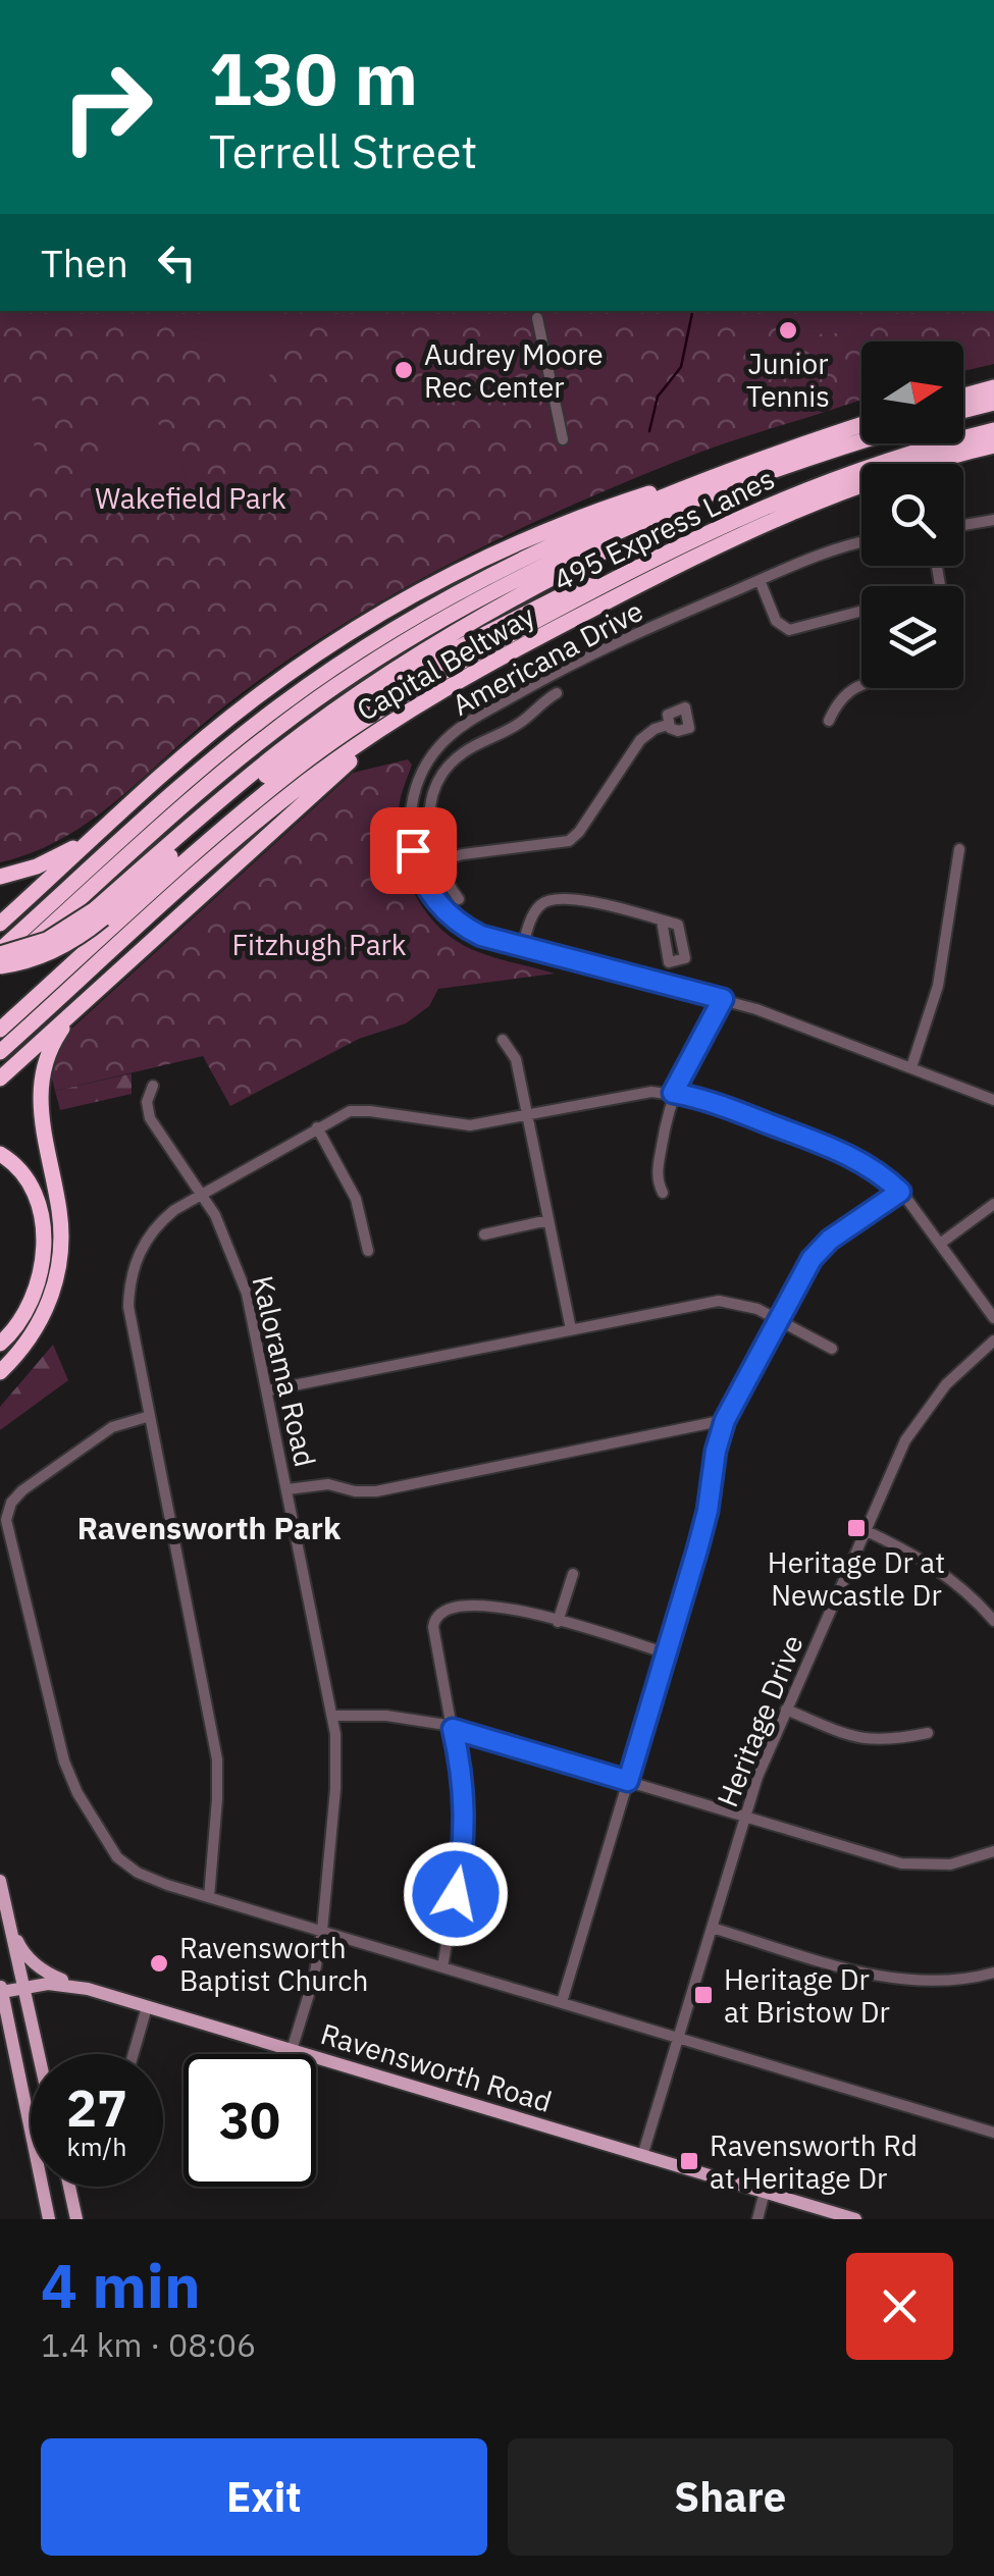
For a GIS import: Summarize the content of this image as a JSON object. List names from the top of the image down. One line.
{"streets":{"highway":["495 Express Lanes","Capital Beltway"],"main road":["Ravensworth Road"],"street":["Americana Drive","Kalorama Road","Heritage Drive"]},"crossings":[["Kalorama Road","Ravensworth Road"],["Heritage Drive","Ravensworth Road"]],"districts":["Ravensworth Park"],"parks":["Wakefield Park","Fitzhugh Park"],"places":{"other":["Junior Tennis","Audrey Moore Rec Center","Ravensworth Baptist Church"],"transit":["Heritage Dr at Newcastle Dr","Heritage Dr at Bristow Dr","Ravensworth Rd at Heritage Dr"]},"north":"right","page":{"turn":["130 m","Terrell Street"],"then":"Then","speed":"27 km/h","limit":"30","heading":["4 min","1.4 km · 08:06"],"buttons":["Exit","Share"]}}
